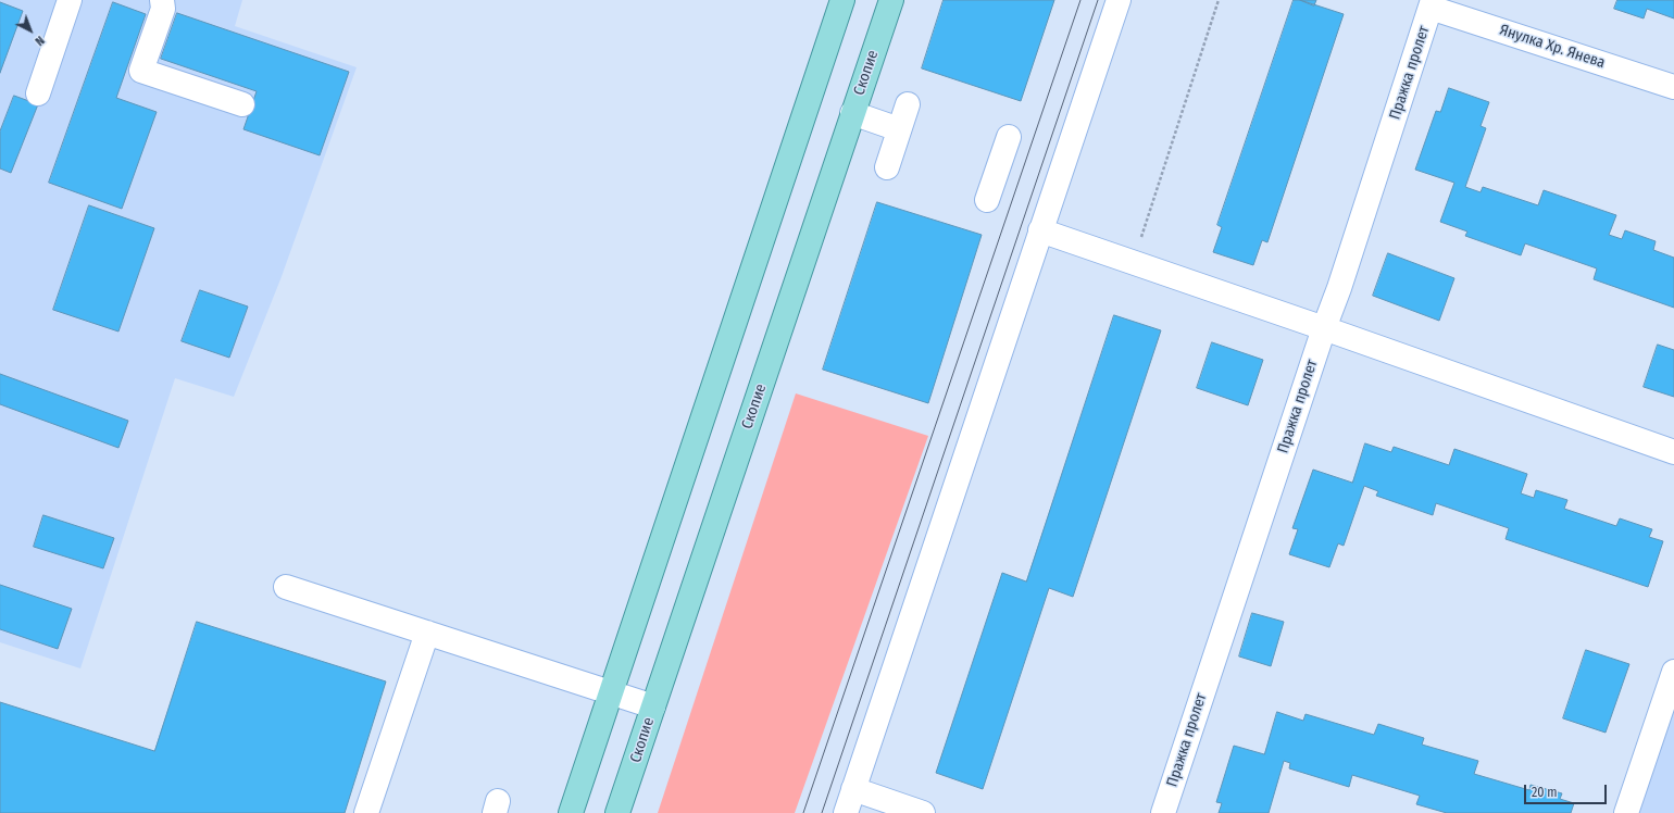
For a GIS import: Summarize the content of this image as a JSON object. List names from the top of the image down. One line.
{"streets":{"main road":["Скопие"],"street":["Янулка Хр. Янева","Пражка пролет"]},"crossings":[["Янулка Хр. Янева","Пражка пролет"]],"scale_bar":"20 m","north":"bottom right"}
